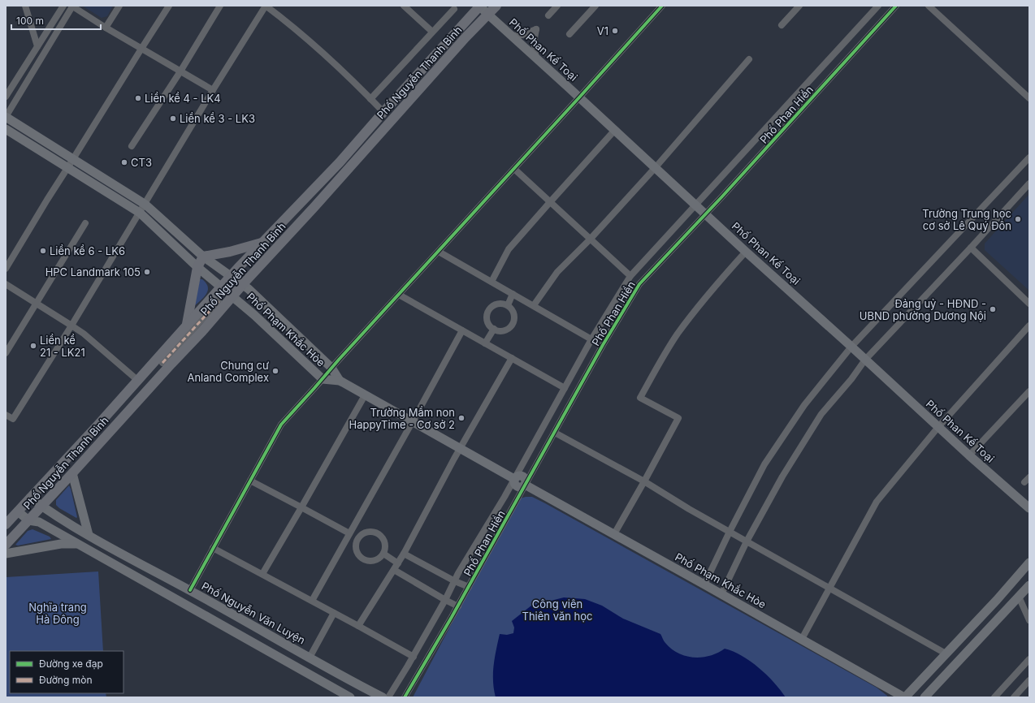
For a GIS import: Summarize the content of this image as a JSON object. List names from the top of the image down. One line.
{"streets":{"main road":["Phố Nguyễn Thanh Bình"],"street":["Phố Phan Kế Toại","Phố Phan Hiền","Phố Phạm Khắc Hòe","Phố Nguyễn Văn Luyện"]},"crossings":[["Phố Phan Kế Toại","Phố Nguyễn Thanh Bình"],["Phố Phan Kế Toại","Phố Phan Hiền"],["Phố Nguyễn Thanh Bình","Phố Phạm Khắc Hòe"],["Phố Nguyễn Thanh Bình","Phố Nguyễn Văn Luyện"],["Phố Phan Hiền","Phố Phạm Khắc Hòe"]],"parks":["Công viên Thiên văn học","Nghĩa trang Hà Đông"],"places":["V1","Liền kề 4 - LK4","Liền kề 3 - LK3","CT3","Trường Trung học cơ sở Lê Quý Đôn","Liền kề 6 - LK6","HPC Landmark 105","Đảng uỷ - HĐND - UBND phường Dương Nội","Liền kề 21 - LK21","Chung cư Anland Complex","Trường Mầm non HappyTime - Cơ sở 2"],"legend":["Đường xe đạp","Đường mòn"],"scale_bar":"100 m"}
